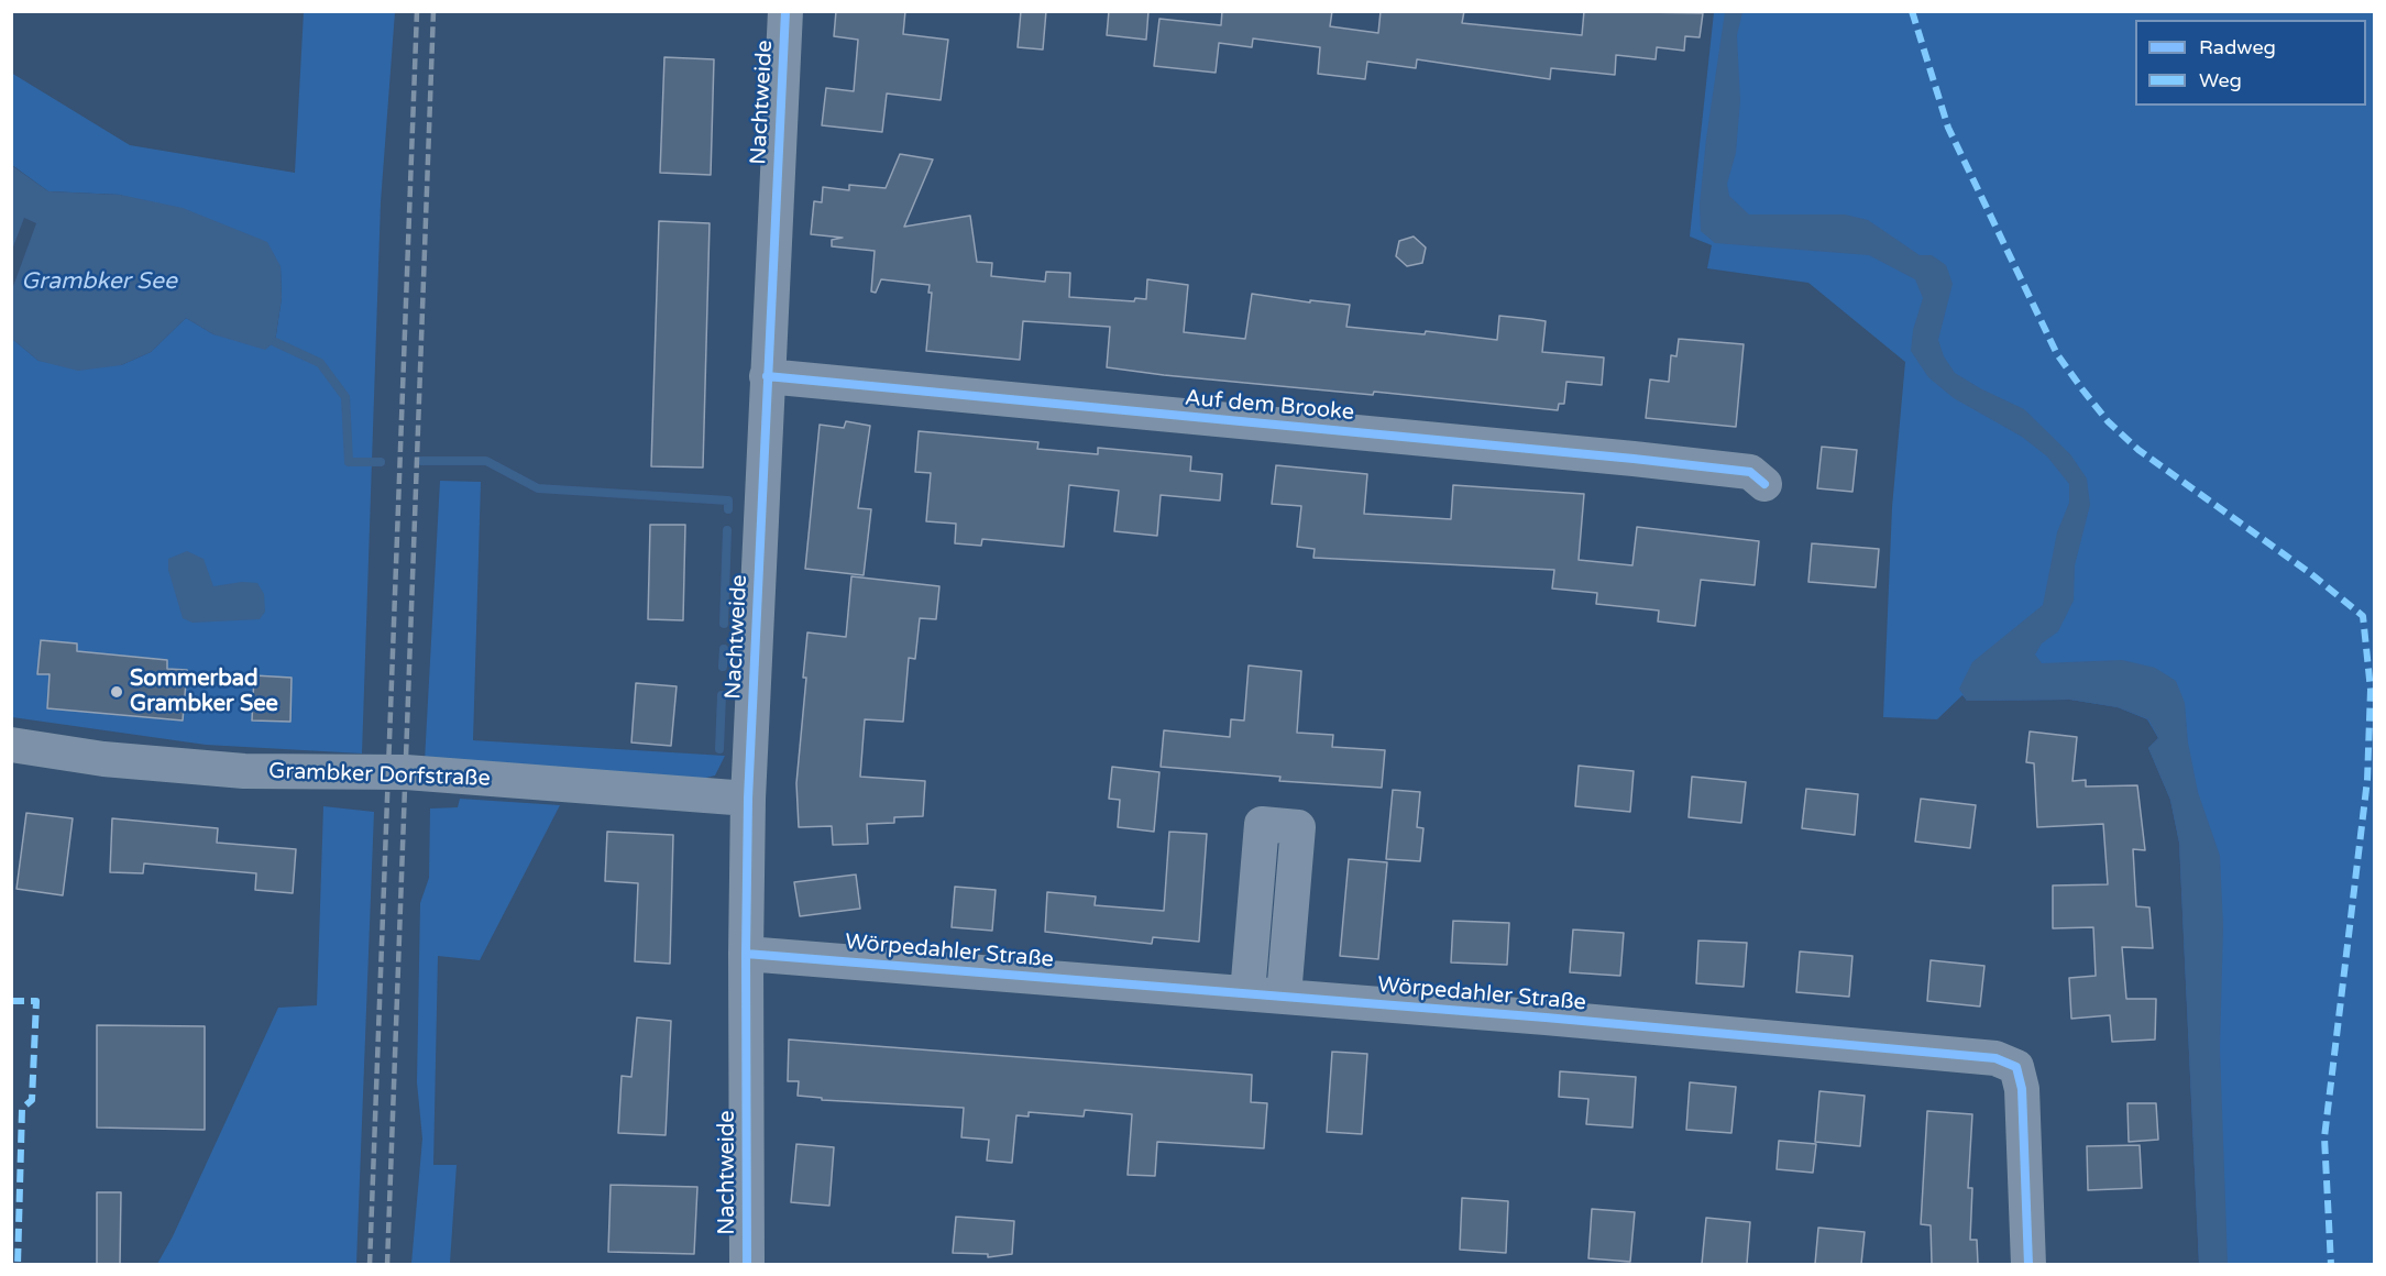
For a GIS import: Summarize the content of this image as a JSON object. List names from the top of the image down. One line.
{"streets":{"street":["Nachtweide","Auf dem Brooke","Grambker Dorfstraße","Wörpedahler Straße"]},"crossings":[["Nachtweide","Auf dem Brooke"],["Nachtweide","Grambker Dorfstraße"],["Nachtweide","Wörpedahler Straße"]],"water":["Grambker See"],"places":["Sommerbad Grambker See"],"legend":["Radweg","Weg"]}
